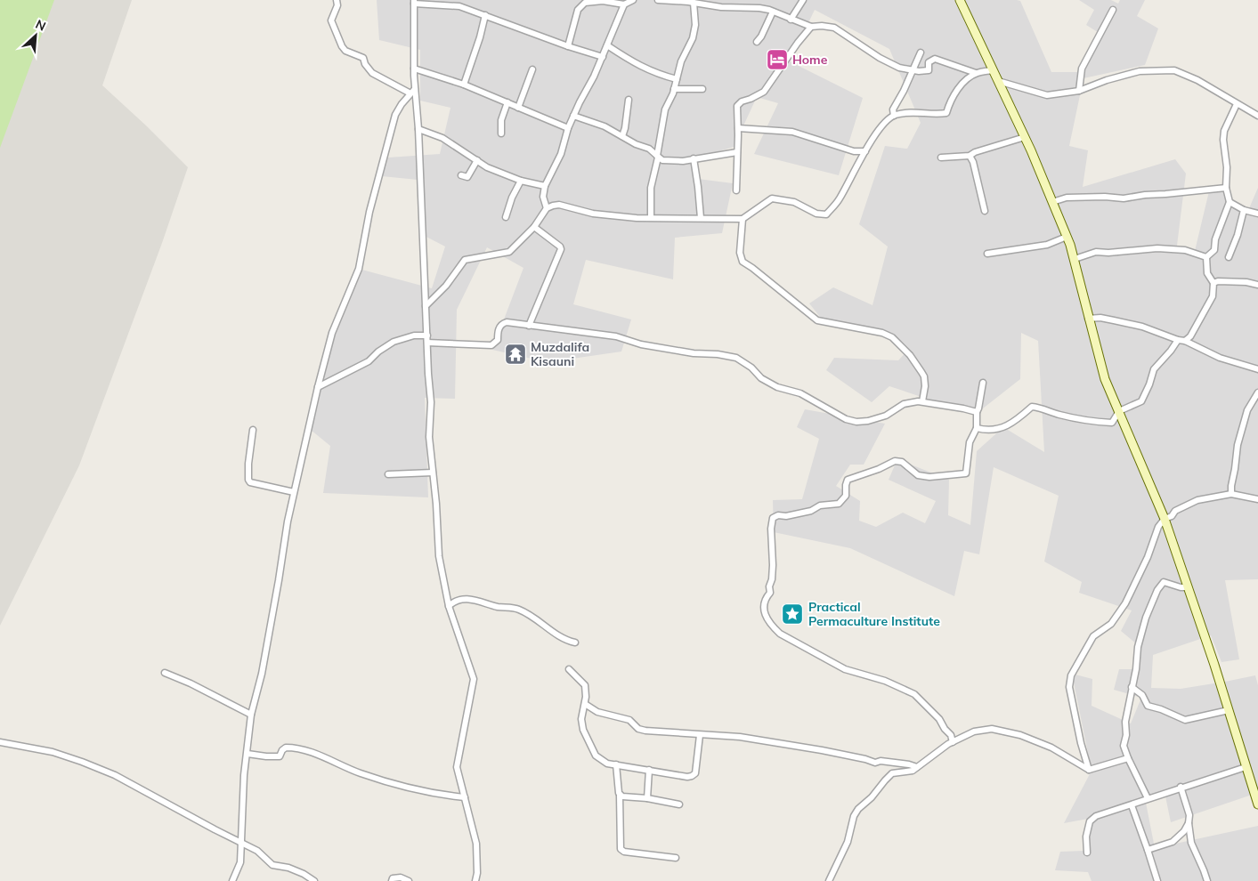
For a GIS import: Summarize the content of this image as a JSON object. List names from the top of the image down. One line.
{"places":{"hotel":["Home"],"temple":["Muzdalifa Kisauni"],"place":["Practical Permaculture Institute"]},"north":"top right"}
